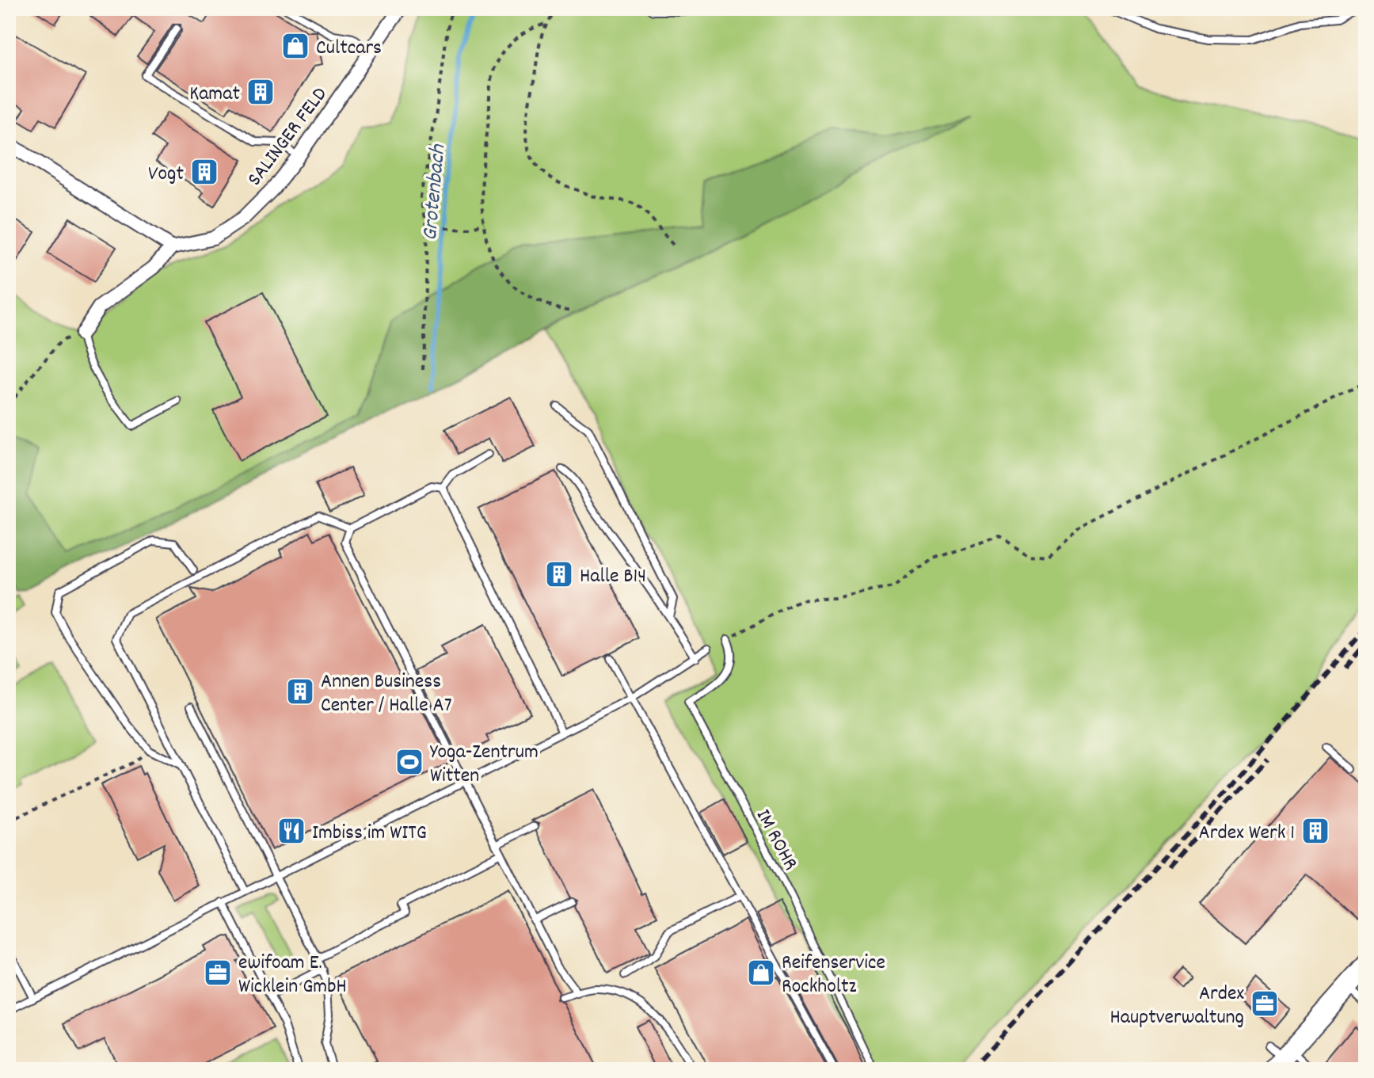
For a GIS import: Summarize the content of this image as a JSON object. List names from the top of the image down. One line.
{"streets":{"street":["SALINGER FELD"],"lane":["IM ROHR"]},"water":["Grotenbach"],"places":{"shop":["Cultcars","Reifenservice Rockholtz"],"building":["Kamat","Vogt","Halle B14","Annen Business Center / Halle A7","Ardex Werk 1"],"sports":["Yoga-Zentrum Witten"],"restaurant":["Imbiss im WITG"],"office":["ewifoam E. Wicklein GmbH","Ardex Hauptverwaltung"]}}
